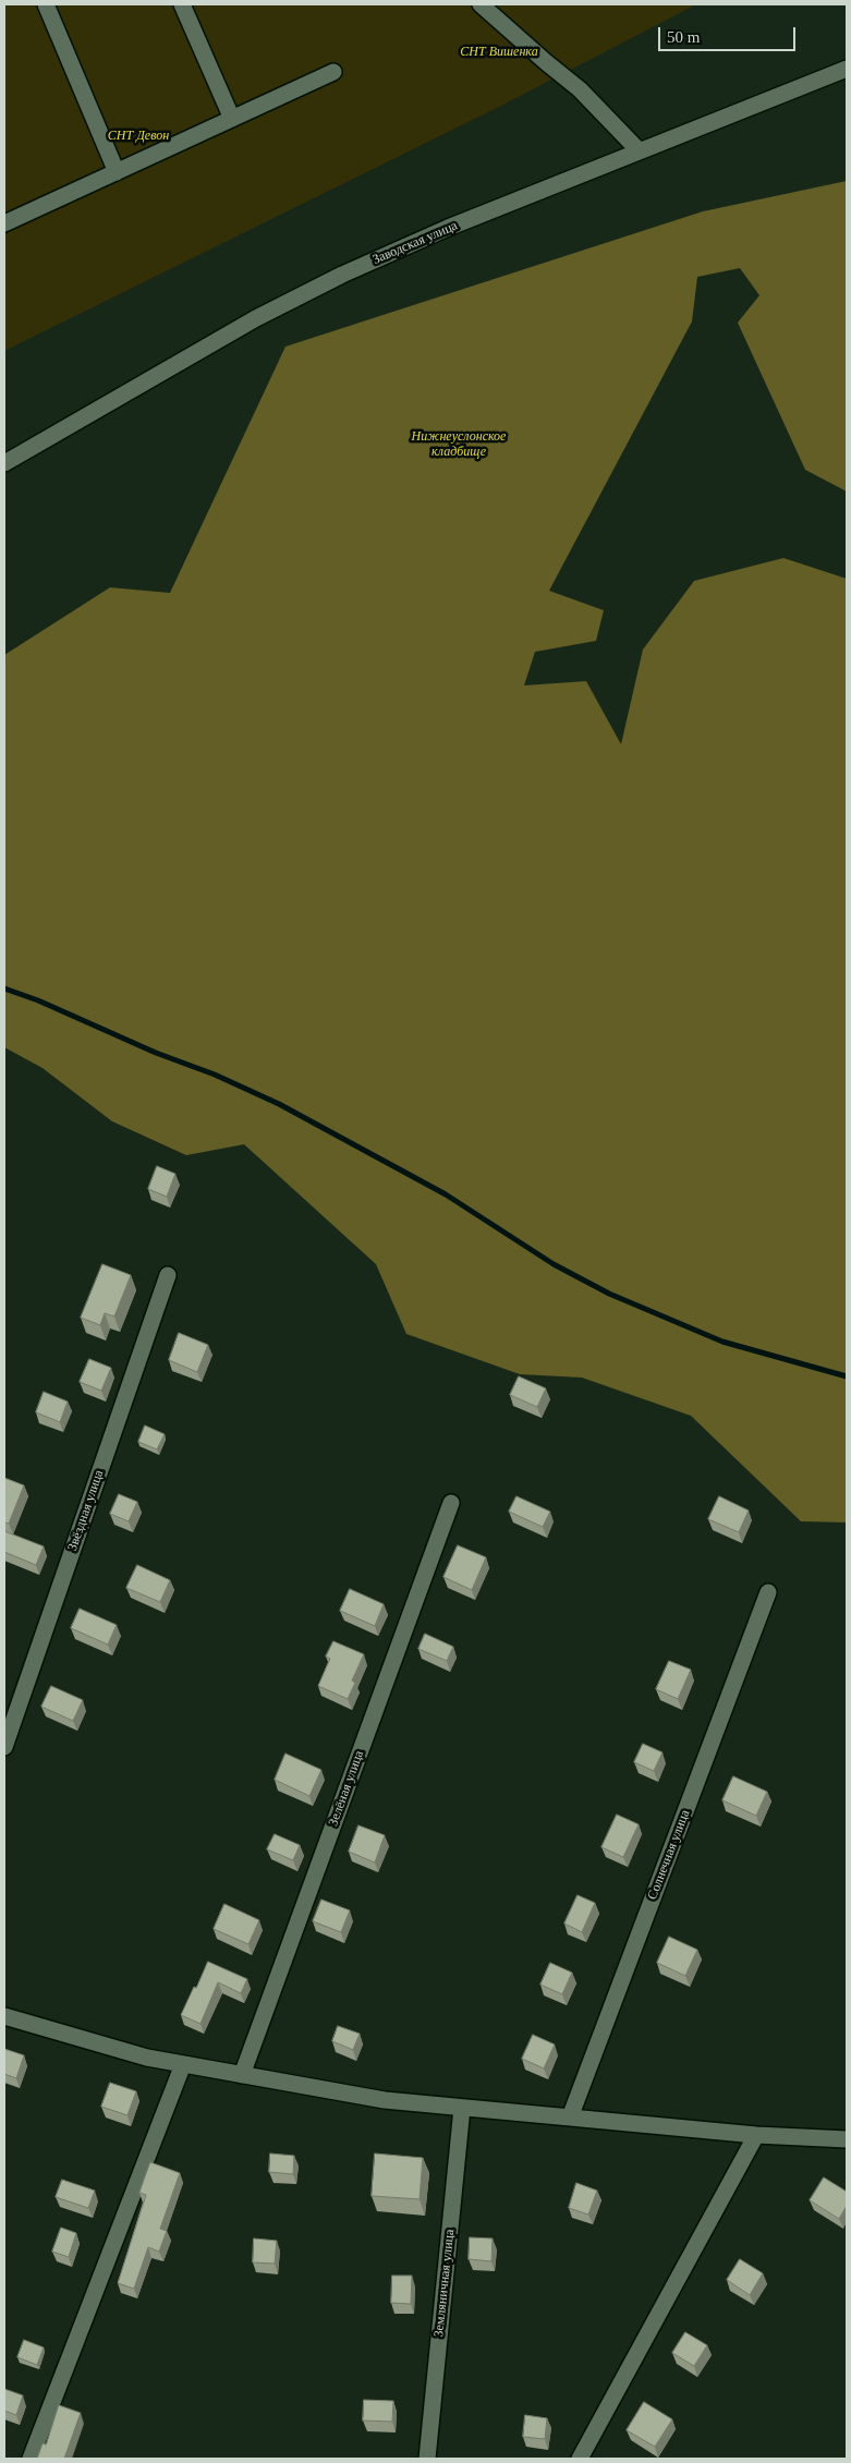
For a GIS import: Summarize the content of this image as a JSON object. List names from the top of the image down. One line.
{"streets":{"street":["Заводская улица","Звёздная улица","Зелёная улица","Солнечная улица","Земляничная улица"]},"parks":["СНТ Вишенка","СНТ Девон","Нижнеуслонское кладбище"],"scale_bar":"50 m"}
